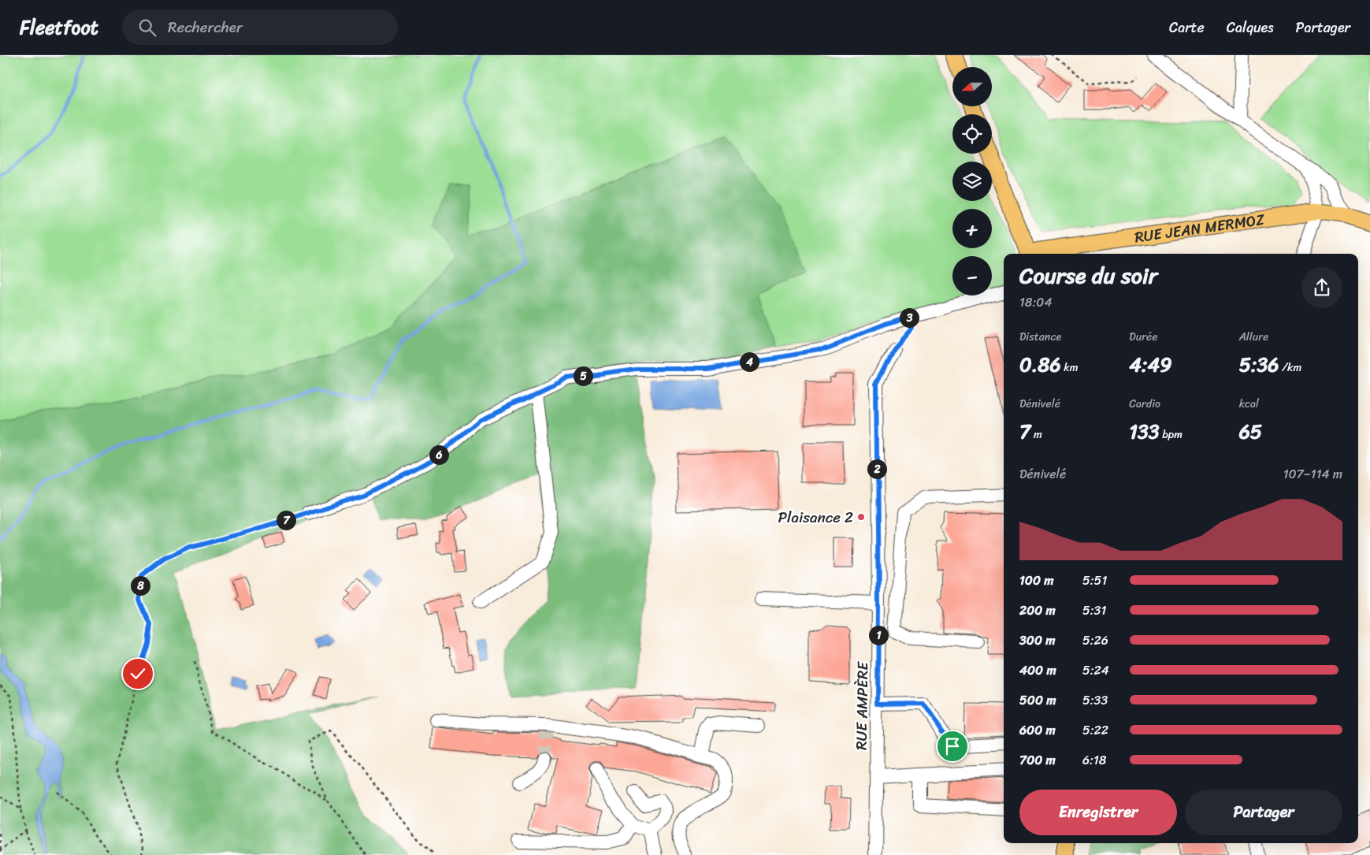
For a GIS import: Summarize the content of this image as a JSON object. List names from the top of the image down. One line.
{"streets":{"main road":["RUE JEAN MERMOZ"],"street":["RUE AMPÈRE"]},"places":["Plaisance 2"],"north":"left","page":{"header":"Fleetfoot","search":"Rechercher","nav":["Carte","Calques","Partager"],"map_buttons":["+","−"],"heading":["Course du soir","18:04"],"pins":["3","4","5","6","2","7","8","1"],"stats":[["Distance","0.86 km"],["Durée","4:49"],["Allure","5:36 /km"],["Dénivelé","7 m"],["Cardio","133 bpm"],["kcal","65"]],"chart":["Dénivelé","107–114 m"],"list":[{"name":"100 m","note":"5:51"},{"name":"200 m","note":"5:31"},{"name":"300 m","note":"5:26"},{"name":"400 m","note":"5:24"},{"name":"500 m","note":"5:33"},{"name":"600 m","note":"5:22"},{"name":"700 m","note":"6:18"}],"buttons":["Enregistrer","Partager"]}}
